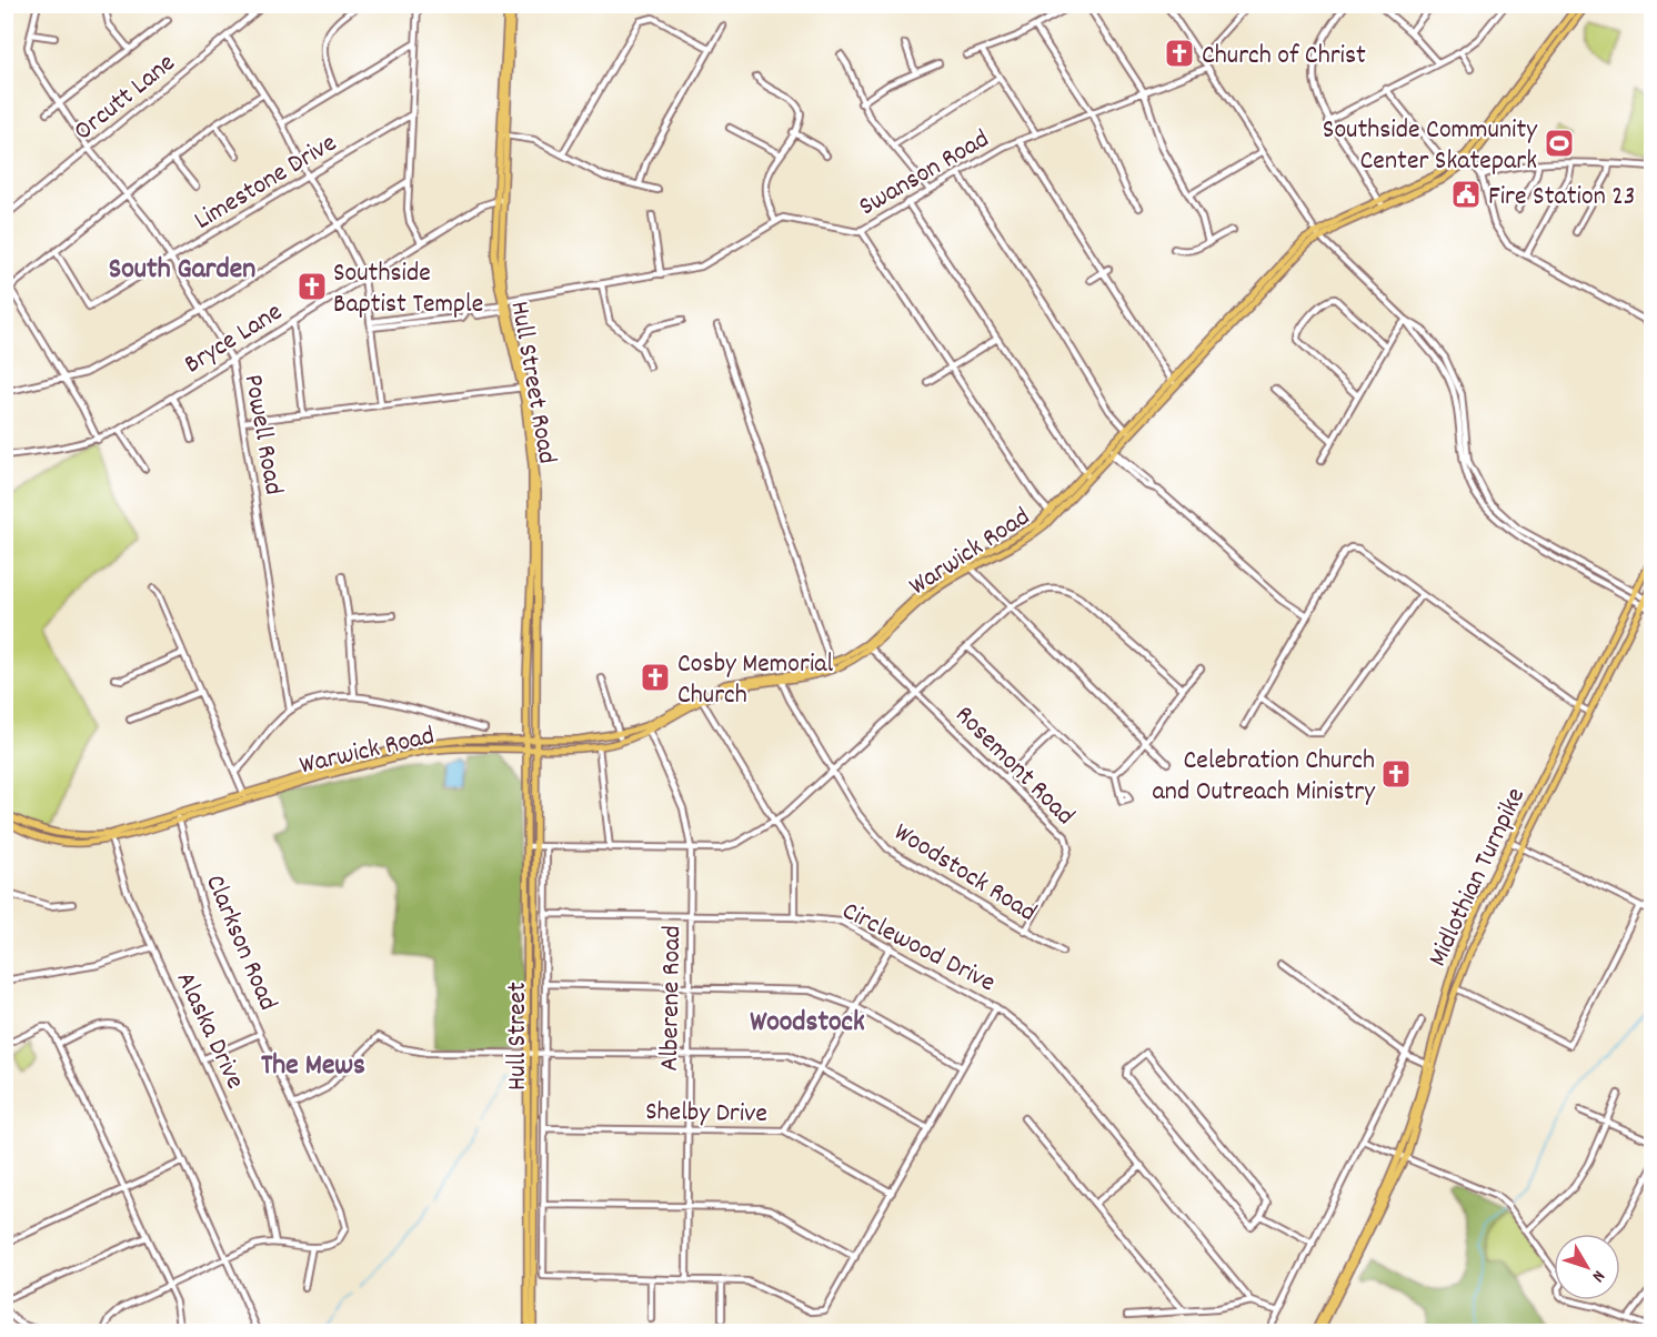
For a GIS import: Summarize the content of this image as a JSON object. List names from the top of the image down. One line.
{"streets":{"main road":["Hull Street Road","Warwick Road","Midlothian Turnpike","Hull Street"],"street":["Orcutt Lane","Swanson Road","Limestone Drive","Bryce Lane","Powell Road","Rosemont Road","Woodstock Road","Clarkson Road","Circlewood Drive","Alberene Road","Alaska Drive","Shelby Drive"]},"crossings":[["Orcutt Lane","Powell Road"],["Limestone Drive","Powell Road"],["Bryce Lane","Hull Street Road"],["Bryce Lane","Powell Road"],["Hull Street Road","Warwick Road"],["Hull Street Road","Hull Street"],["Warwick Road","Rosemont Road"],["Warwick Road","Woodstock Road"],["Warwick Road","Clarkson Road"],["Warwick Road","Alberene Road"],["Warwick Road","Alaska Drive"],["Warwick Road","Hull Street"],["Rosemont Road","Woodstock Road"],["Clarkson Road","Alaska Drive"],["Circlewood Drive","Alberene Road"],["Alberene Road","Shelby Drive"]],"districts":["South Garden","Woodstock","The Mews"],"places":{"church":["Church of Christ","Southside Baptist Temple","Cosby Memorial Church","Celebration Church and Outreach Ministry"],"sports":["Southside Community Center Skatepark"],"public building":["Fire Station 23"]},"north":"bottom right"}
